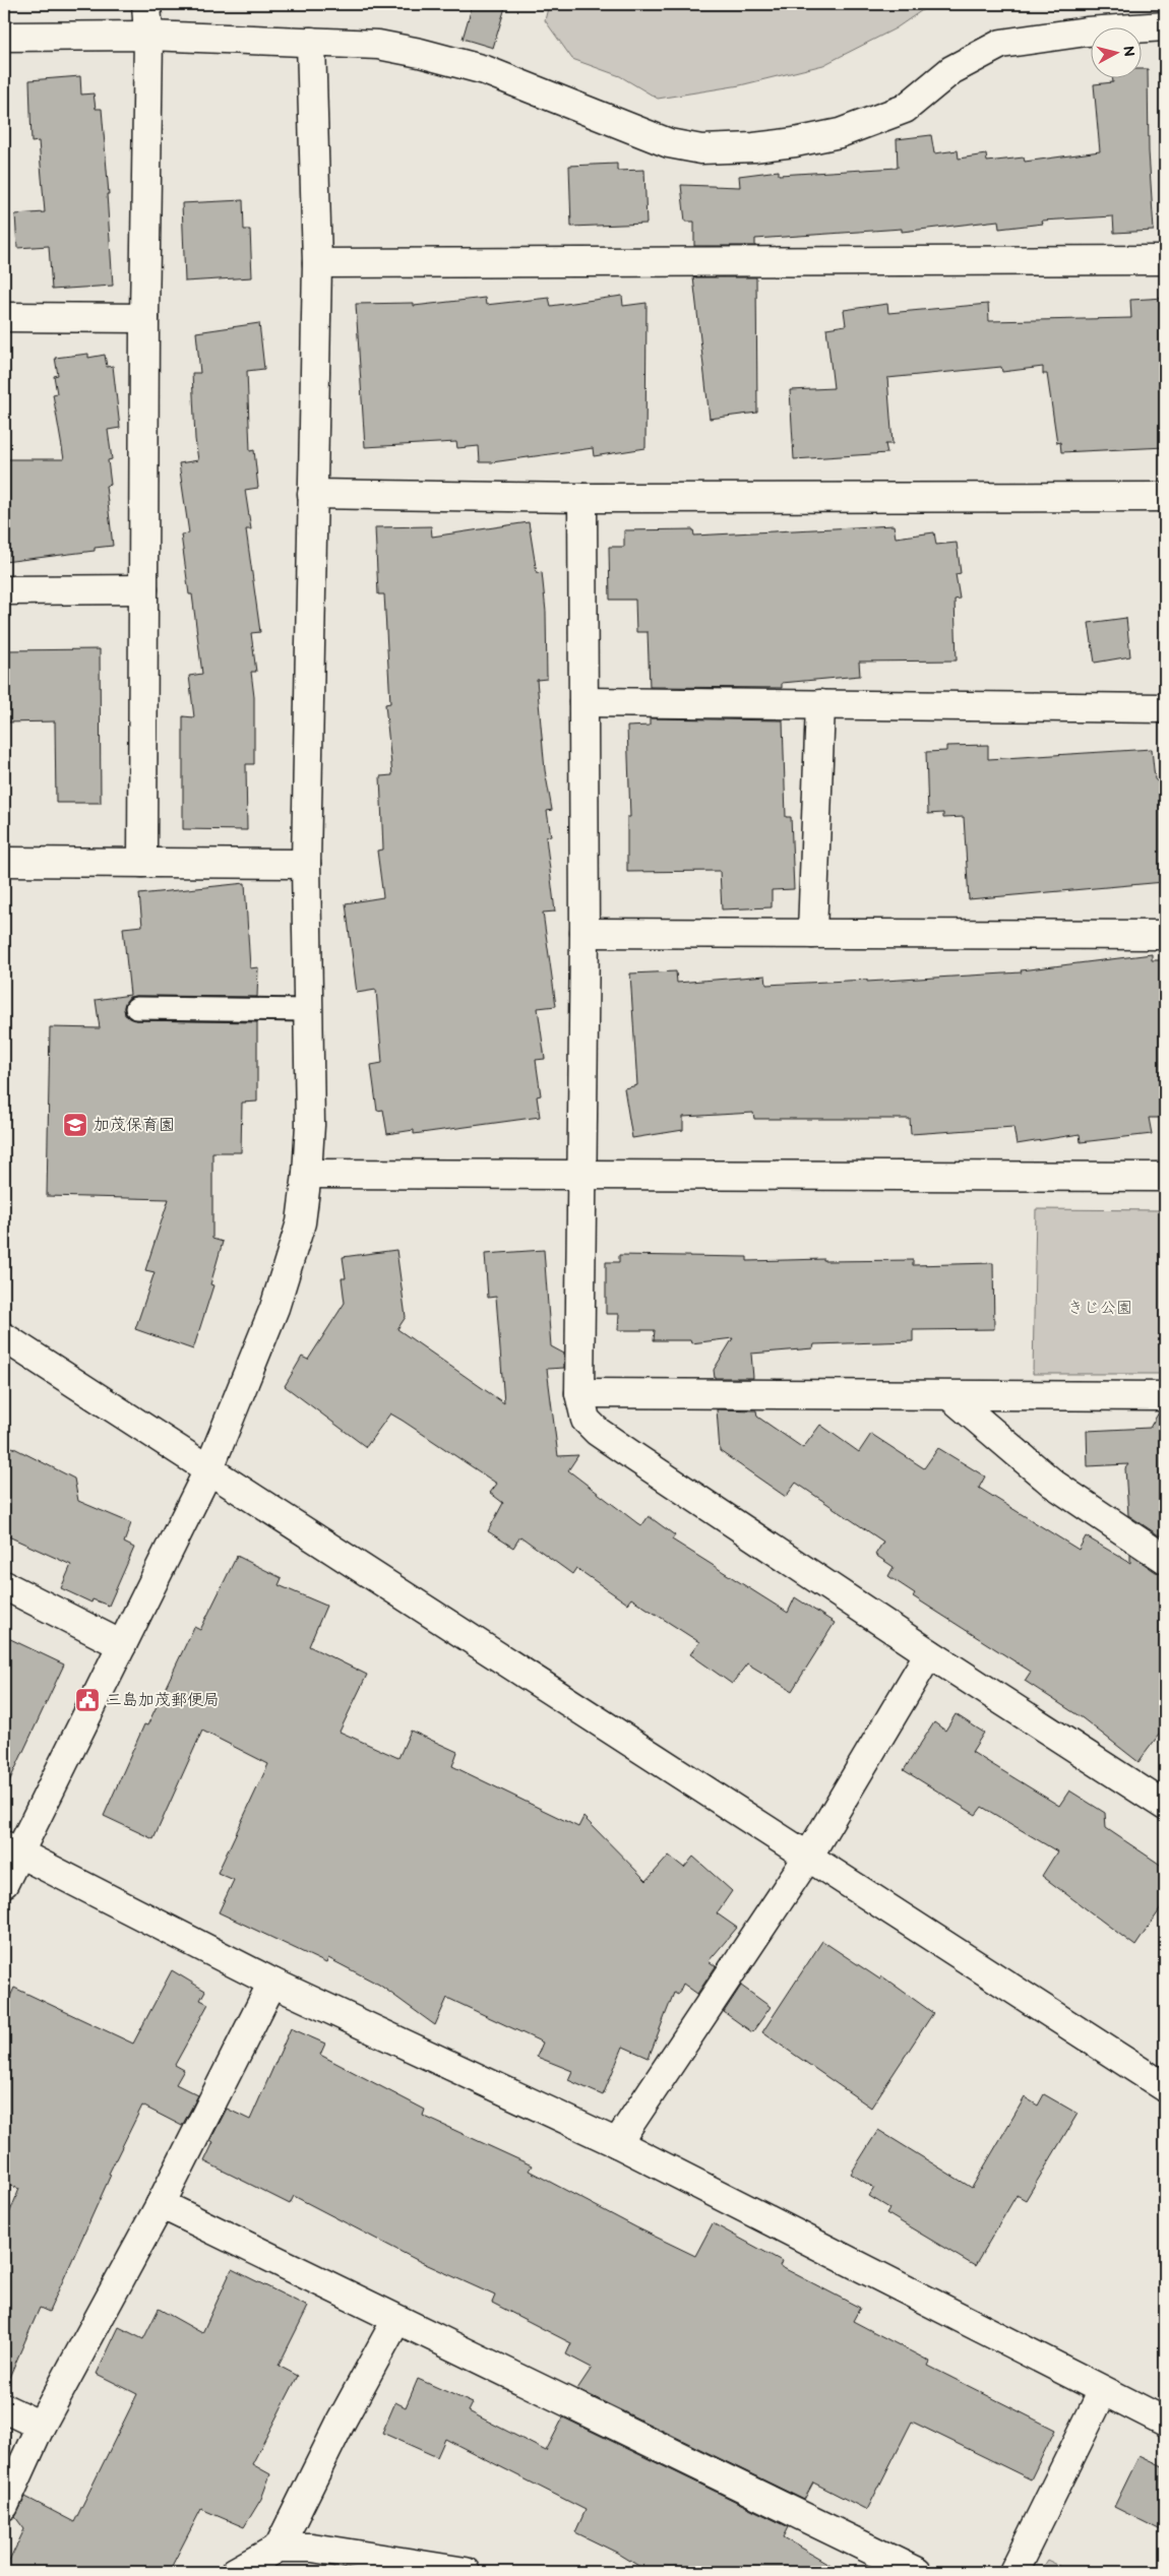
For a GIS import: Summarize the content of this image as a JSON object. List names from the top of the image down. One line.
{"parks":["きじ公園"],"places":{"school or university":["加茂保育園"],"public building":["三島加茂郵便局"]},"north":"right"}
